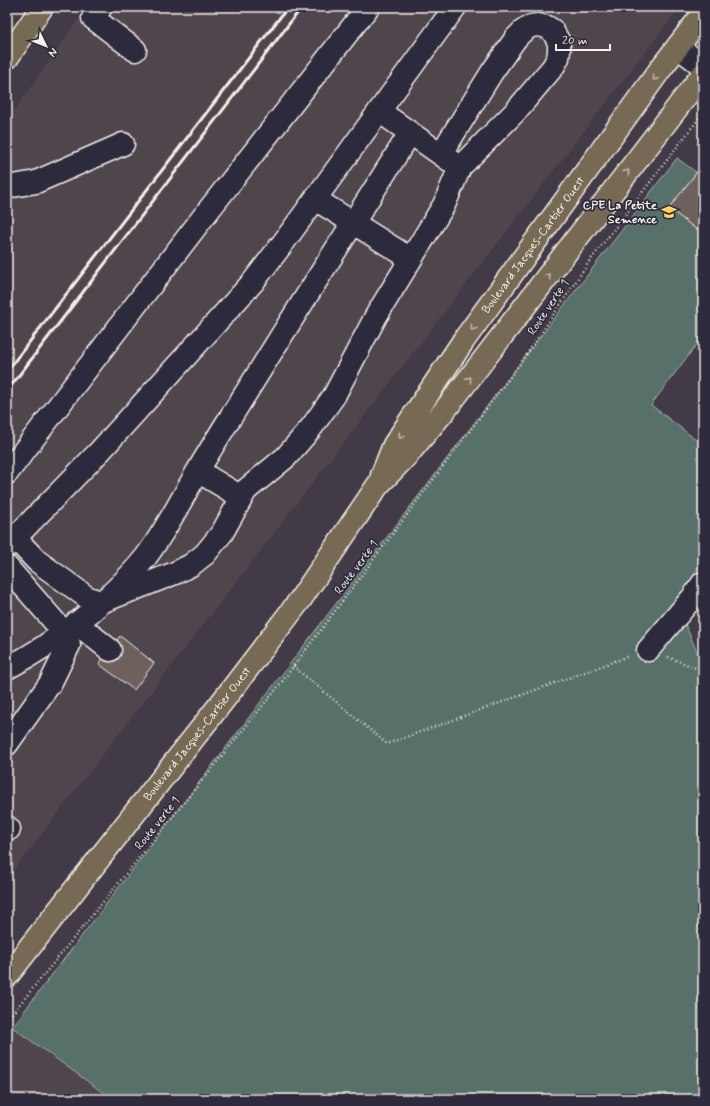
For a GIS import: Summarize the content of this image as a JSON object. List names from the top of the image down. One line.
{"streets":{"main road":["Boulevard Jacques-Cartier Ouest"],"path":["Route verte 1"]},"places":{"school or university":["CPE La Petite Semence"]},"scale_bar":"20 m","north":"bottom right"}
